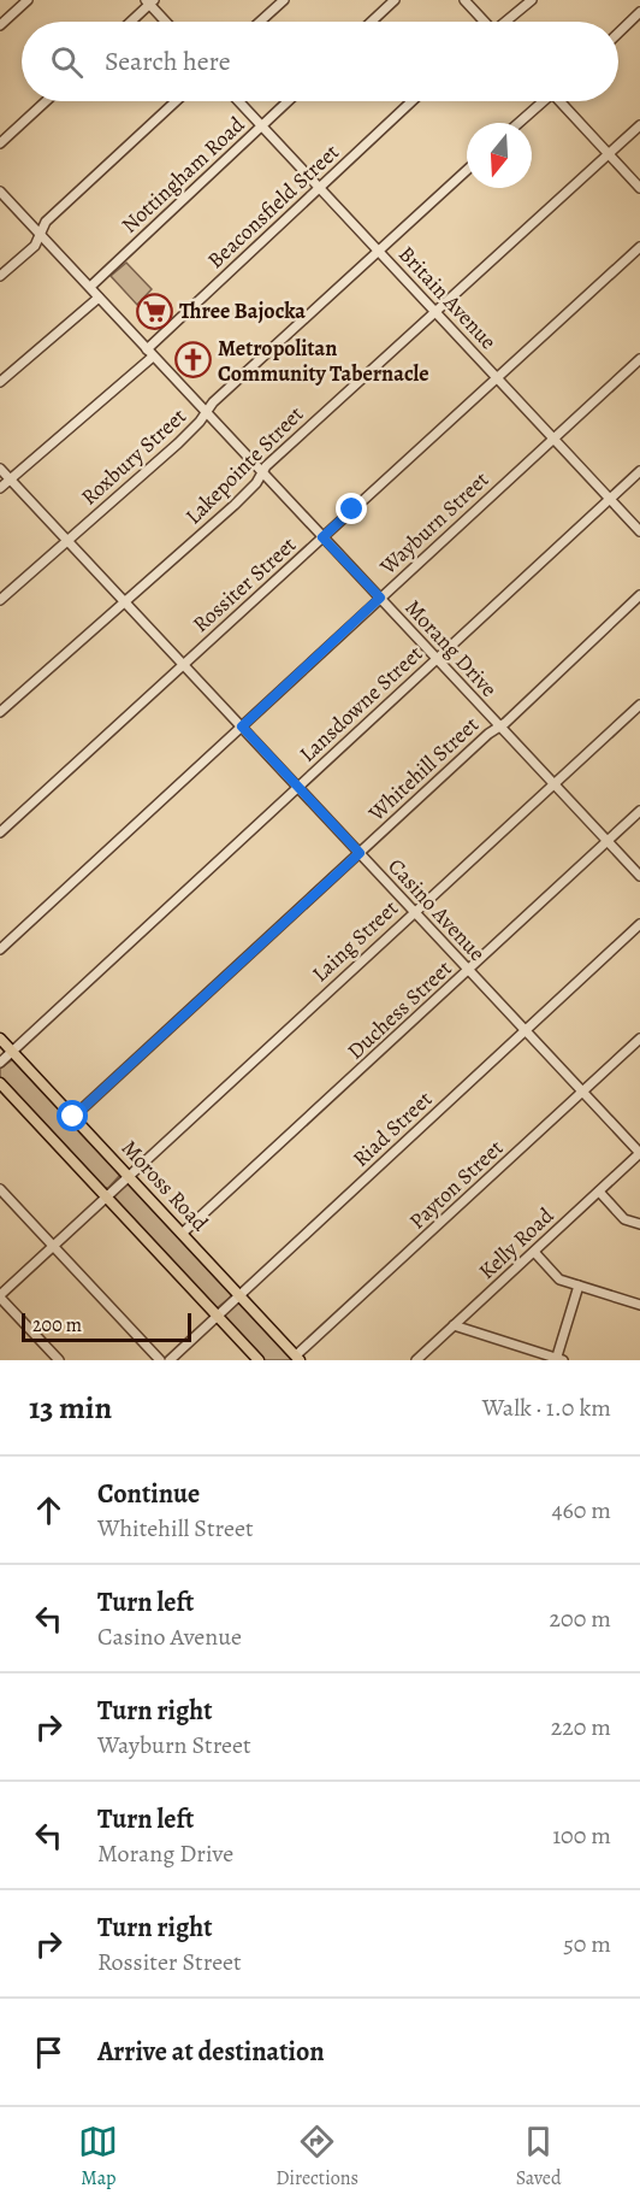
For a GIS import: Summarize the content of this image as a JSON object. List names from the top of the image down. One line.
{"streets":{"main road":["Moross Road"],"street":["Nottingham Road","Beaconsfield Street","Britain Avenue","Roxbury Street","Lakepointe Street","Wayburn Street","Rossiter Street","Morang Drive","Lansdowne Street","Whitehill Street","Casino Avenue","Laing Street","Duchess Street","Riad Street","Payton Street","Kelly Road"]},"crossings":[["Nottingham Road","Britain Avenue"],["Nottingham Road","Morang Drive"],["Beaconsfield Street","Britain Avenue"],["Beaconsfield Street","Morang Drive"],["Beaconsfield Street","Casino Avenue"],["Britain Avenue","Roxbury Street"],["Britain Avenue","Lakepointe Street"],["Britain Avenue","Wayburn Street"],["Britain Avenue","Rossiter Street"],["Britain Avenue","Lansdowne Street"],["Roxbury Street","Morang Drive"],["Roxbury Street","Casino Avenue"],["Lakepointe Street","Morang Drive"],["Lakepointe Street","Casino Avenue"],["Wayburn Street","Morang Drive"],["Wayburn Street","Casino Avenue"],["Rossiter Street","Morang Drive"],["Rossiter Street","Casino Avenue"],["Morang Drive","Lansdowne Street"],["Morang Drive","Whitehill Street"],["Morang Drive","Laing Street"],["Morang Drive","Duchess Street"],["Lansdowne Street","Casino Avenue"],["Lansdowne Street","Moross Road"],["Whitehill Street","Casino Avenue"],["Whitehill Street","Moross Road"],["Casino Avenue","Laing Street"],["Casino Avenue","Duchess Street"],["Casino Avenue","Riad Street"],["Casino Avenue","Payton Street"],["Casino Avenue","Kelly Road"],["Laing Street","Moross Road"],["Duchess Street","Moross Road"],["Riad Street","Moross Road"],["Payton Street","Moross Road"]],"places":{"supermarket":["Three Bajocka"],"church":["Metropolitan Community Tabernacle"]},"scale_bar":"200 m","north":"bottom","page":{"search":"Search here","scale":"200 m","heading":["13 min","Walk · 1.0 km"],"list":[["Continue","Whitehill Street","460 m"],["Turn left","Casino Avenue","200 m"],["Turn right","Wayburn Street","220 m"],["Turn left","Morang Drive","100 m"],["Turn right","Rossiter Street","50 m"],"Arrive at destination"],"nav":["Map","Directions","Saved"]}}
